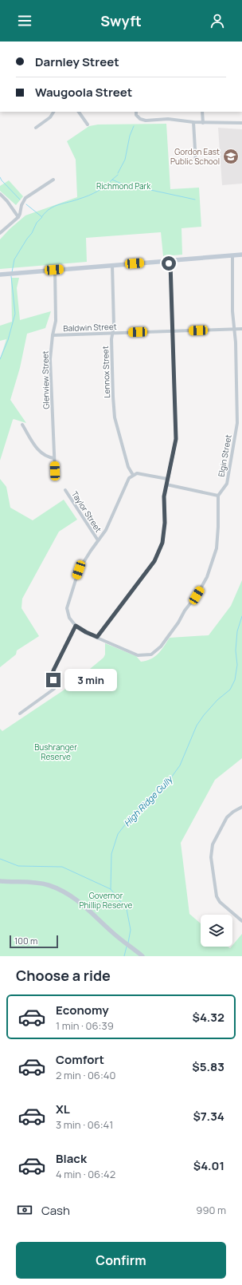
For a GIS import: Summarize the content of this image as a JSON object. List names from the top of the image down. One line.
{"streets":{"street":["Baldwin Street","Lennox Street","Glenview Street","Elgin Street","Taylor Street"]},"crossings":[["Baldwin Street","Lennox Street"],["Baldwin Street","Glenview Street"],["Baldwin Street","Elgin Street"]],"water":["High Ridge Gully"],"parks":["Richmond Park","Bushranger Reserve","Governor Phillip Reserve"],"places":{"school or university":["Gordon East Public School"]},"scale_bar":"100 m","page":{"header":"Swyft","banner":["Darnley Street","Waugoola Street"],"bubble":"3 min","scale":"100 m","heading":"Choose a ride","list":[{"name":"Economy","note":"1 min · 06:39","value":"$4.32"},{"name":"Comfort","note":"2 min · 06:40","value":"$5.83"},{"name":"XL","note":"3 min · 06:41","value":"$7.34"},{"name":"Black","note":"4 min · 06:42","value":"$4.01"}],"pay":["Cash","990 m"],"buttons":"Confirm"}}
